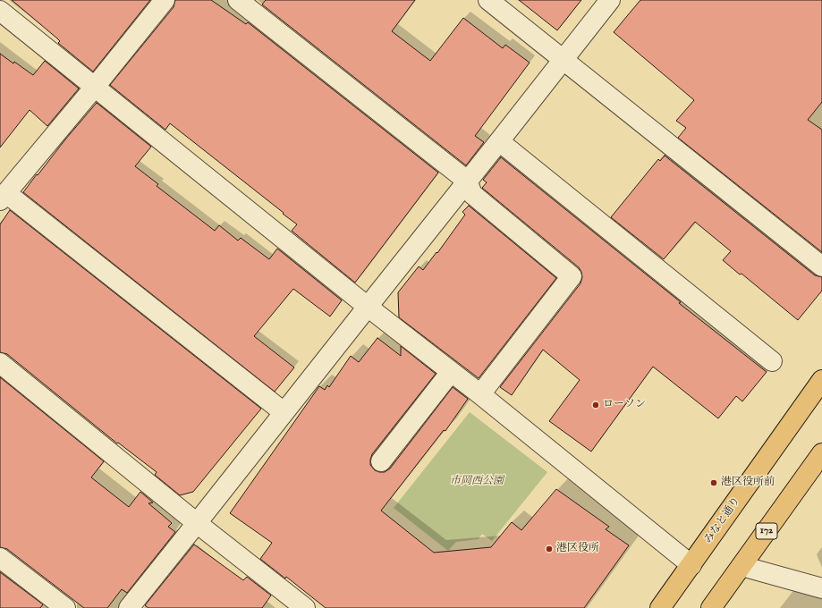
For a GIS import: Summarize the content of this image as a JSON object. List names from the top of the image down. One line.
{"streets":{"highway":["みなと通り","172"]},"parks":["市岡西公園"],"places":["ローソン","港区役所前","港区役所"]}
